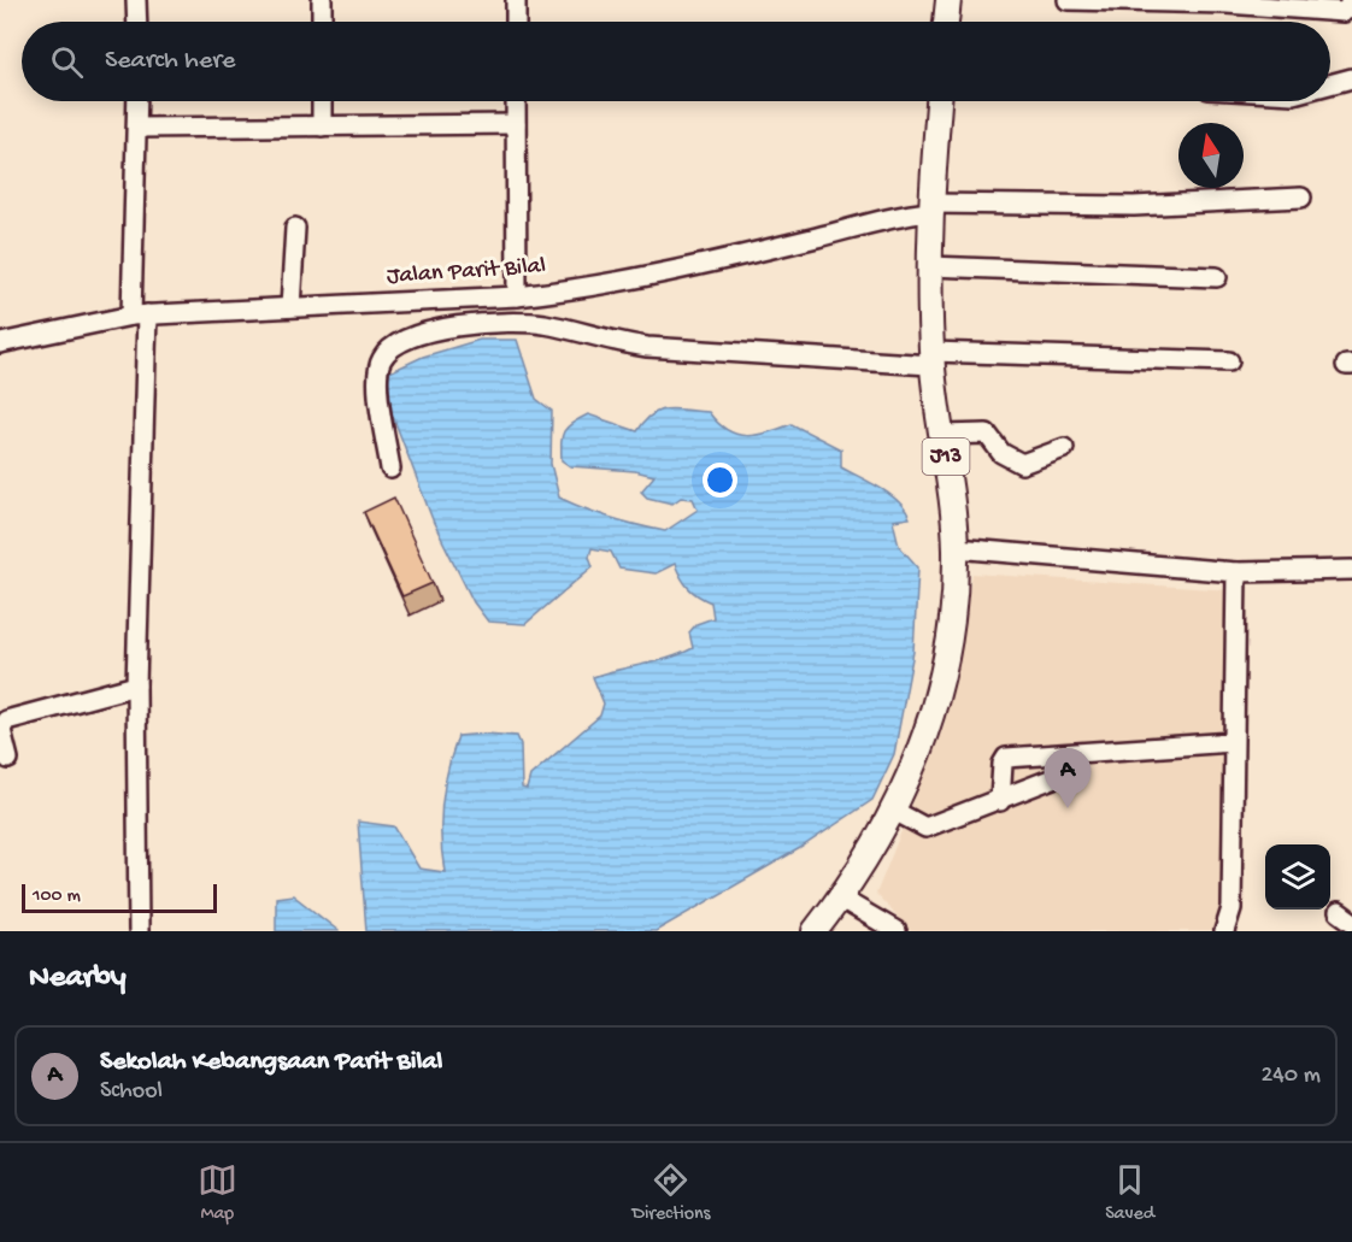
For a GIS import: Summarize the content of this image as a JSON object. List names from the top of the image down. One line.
{"streets":{"main road":["J13"],"street":["Jalan Parit Bilal"]},"crossings":[["Jalan Parit Bilal","J13"]],"scale_bar":"100 m","north":"top","page":{"search":"Search here","pins":"A","scale":"100 m","heading":"Nearby","list":[{"mark":"A","name":"Sekolah Kebangsaan Parit Bilal","note":"School","value":"240 m"}],"nav":["Map","Directions","Saved"]}}
